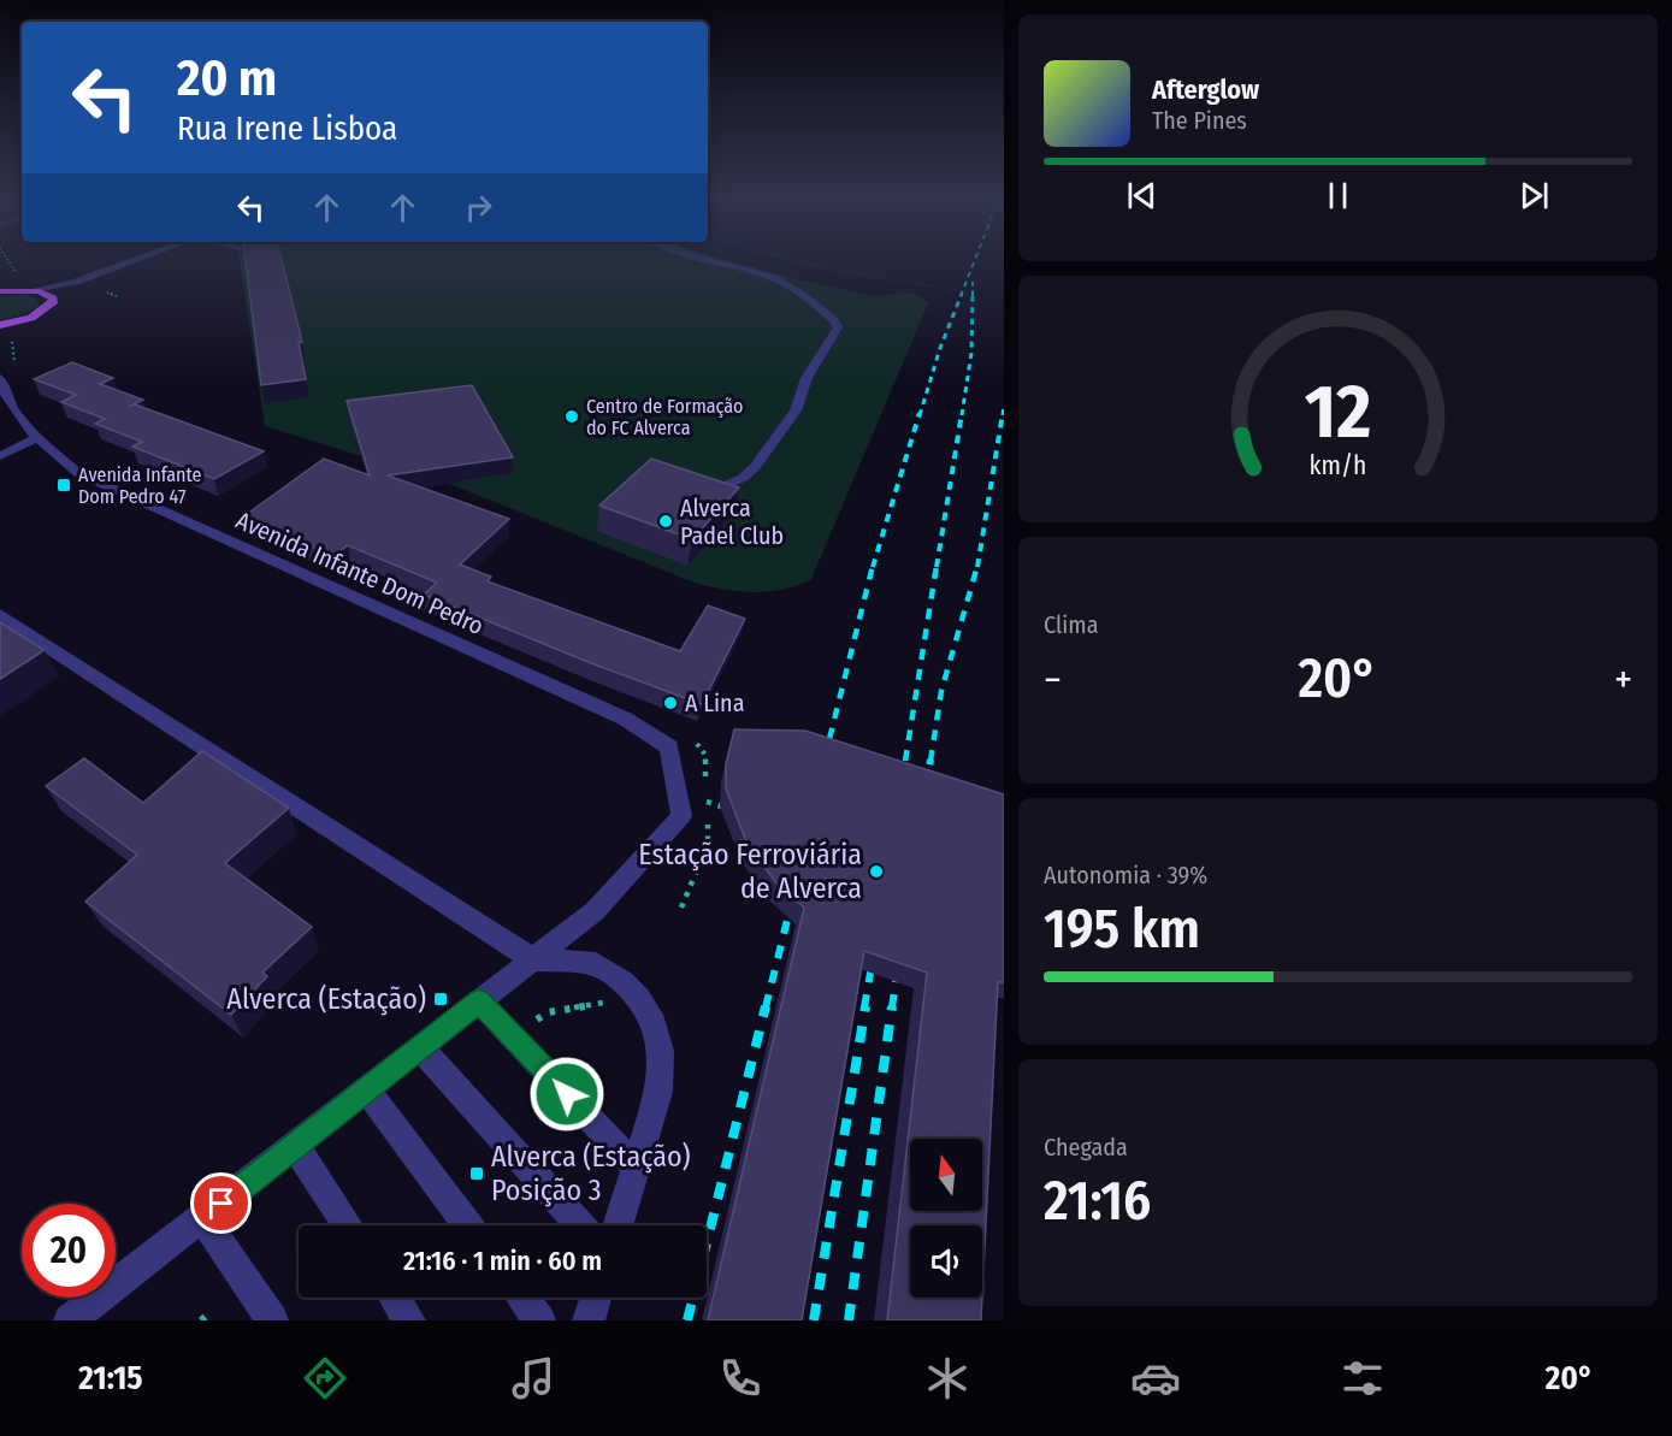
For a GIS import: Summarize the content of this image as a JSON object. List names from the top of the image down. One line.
{"streets":{"street":["Avenida Infante Dom Pedro"]},"places":{"other":["Centro de Formação do FC Alverca","Alverca Padel Club","A Lina","Estação Ferroviária de Alverca"],"transit":["Avenida Infante Dom Pedro 47","Alverca (Estação)","Alverca (Estação) Posição 3"]},"north":"top","page":{"turn":["20 m","Rua Irene Lisboa"],"song":["Afterglow","The Pines"],"tile":["Clima",["Autonomia · 39%","195 km"],["Chegada","21:16"]],"heat":["−","20°","+"],"limit":"20","trip":"21:16 · 1 min · 60 m","tabs":["21:15","20°"],"gauge":["12","km/h"]}}
